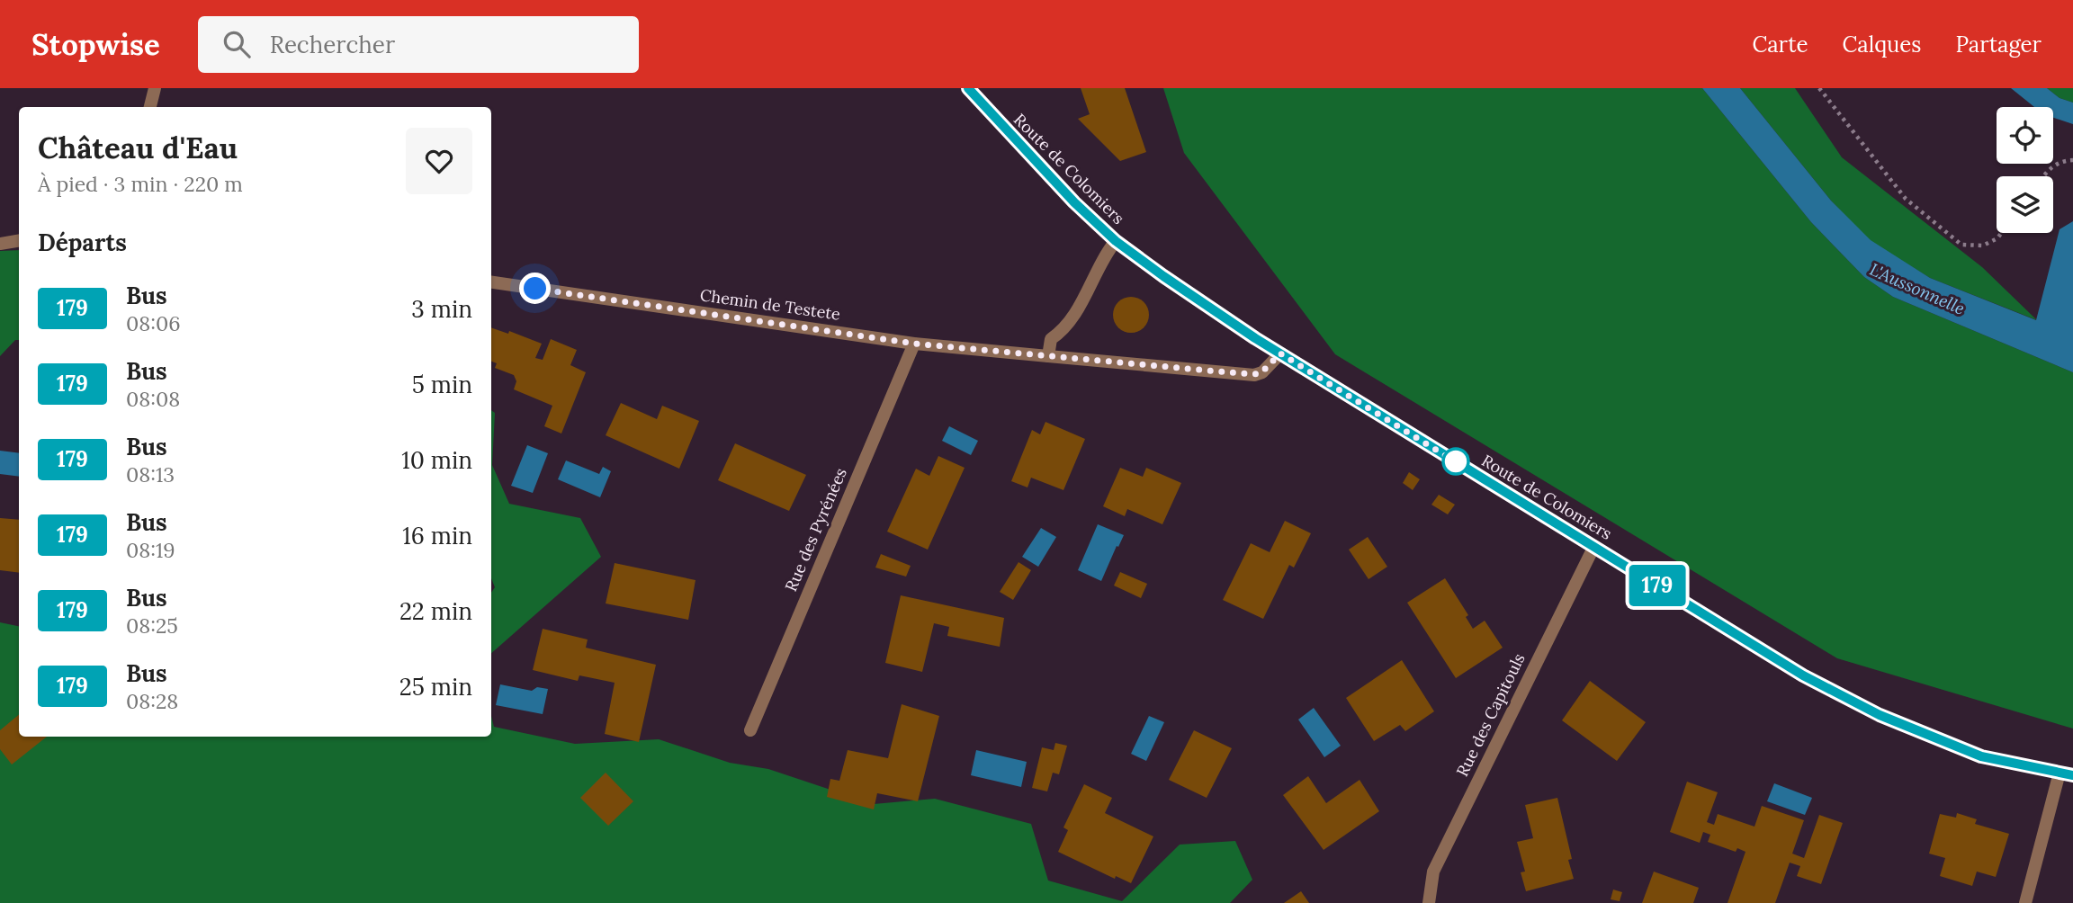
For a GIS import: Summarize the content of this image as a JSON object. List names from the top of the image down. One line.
{"streets":{"street":["Route de Colomiers","Chemin de Testete","Rue des Pyrénées","Rue des Capitouls"]},"crossings":[["Route de Colomiers","Chemin de Testete"],["Route de Colomiers","Rue des Capitouls"],["Chemin de Testete","Rue des Pyrénées"]],"water":["L'Aussonnelle"],"lines":["bus line 179"],"page":{"header":"Stopwise","search":"Rechercher","nav":["Carte","Calques","Partager"],"on_map":"179","heading":[["Château d'Eau","À pied · 3 min · 220 m"],"Départs"],"list":[{"mark":"179","name":"Bus","note":"08:06","value":"3 min"},{"mark":"179","name":"Bus","note":"08:08","value":"5 min"},{"mark":"179","name":"Bus","note":"08:13","value":"10 min"},{"mark":"179","name":"Bus","note":"08:19","value":"16 min"},{"mark":"179","name":"Bus","note":"08:25","value":"22 min"},{"mark":"179","name":"Bus","note":"08:28","value":"25 min"}]}}
